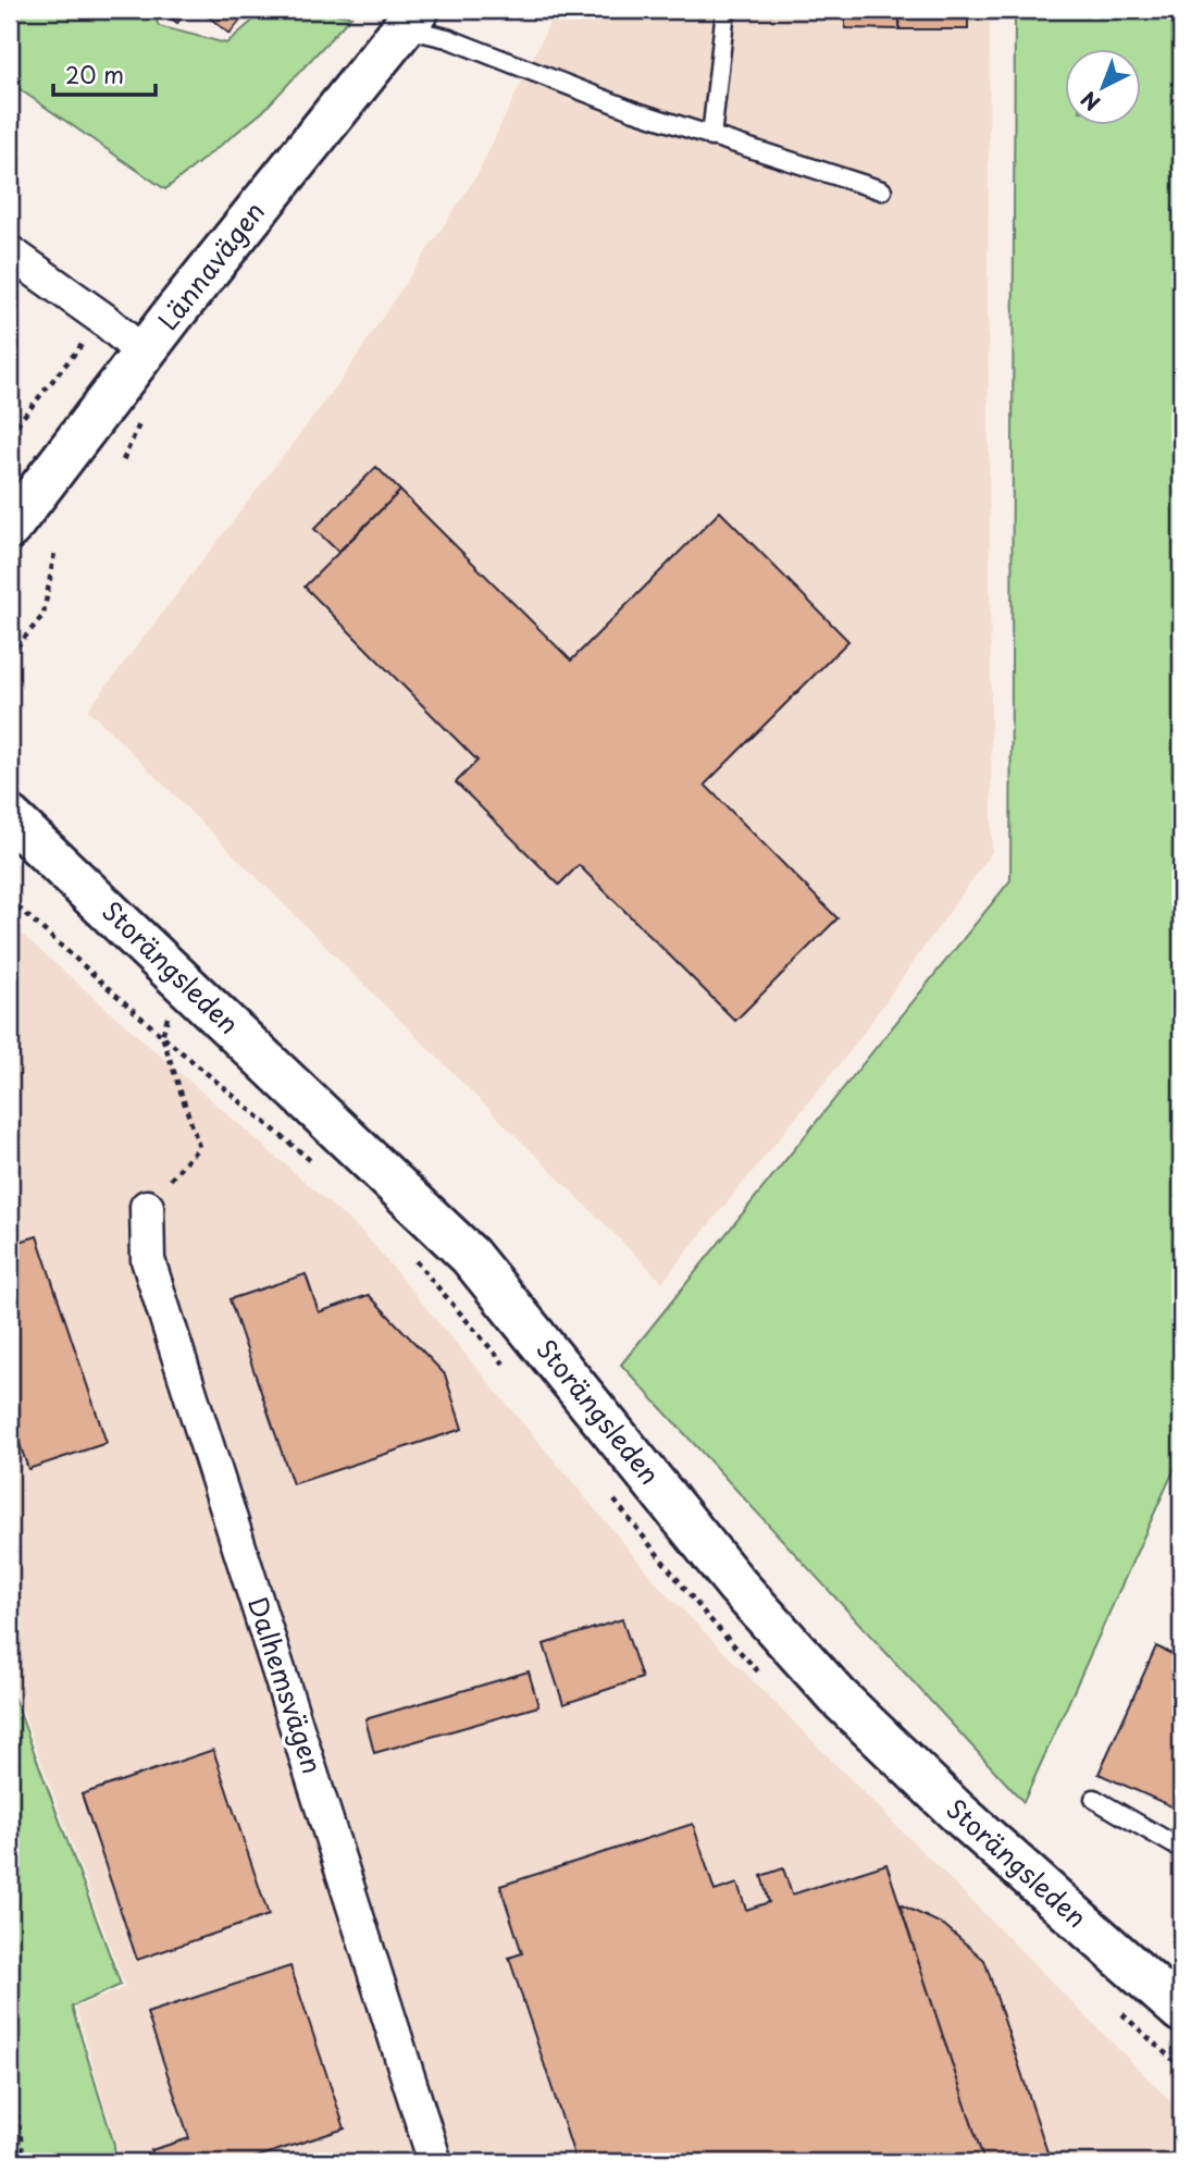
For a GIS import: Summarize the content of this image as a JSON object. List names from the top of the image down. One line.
{"streets":{"main road":["Lännavägen","Storängsleden"],"street":["Dalhemsvägen"]},"scale_bar":"20 m","north":"bottom left"}
